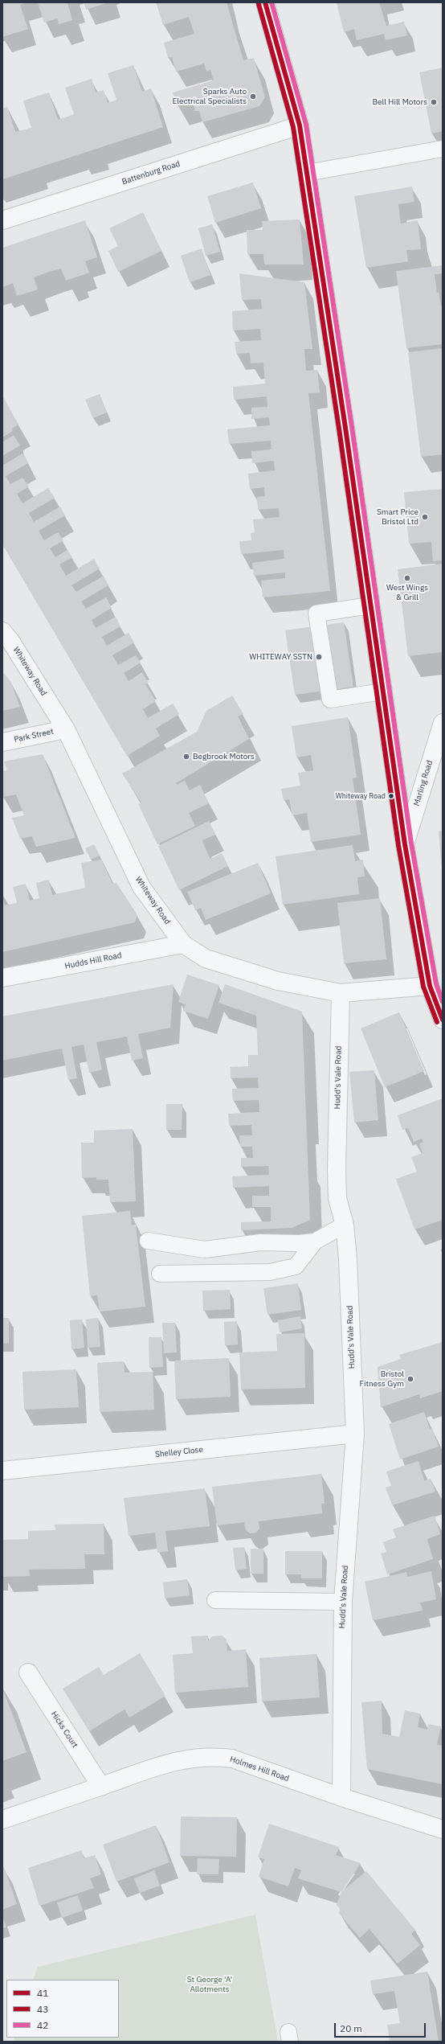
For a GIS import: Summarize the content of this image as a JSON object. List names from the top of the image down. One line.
{"streets":{"street":["Battenburg Road","Whiteway Road","Park Street","Marling Road","Hudds Hill Road","Hudd's Vale Road","Shelley Close","Hicks Court","Holmes Hill Road"]},"crossings":[["Whiteway Road","Park Street"],["Whiteway Road","Hudds Hill Road"],["Whiteway Road","Hudd's Vale Road"],["Hudd's Vale Road","Shelley Close"],["Hudd's Vale Road","Holmes Hill Road"],["Hicks Court","Holmes Hill Road"]],"parks":["St George 'A' Allotments"],"places":["Sparks Auto Electrical Specialists","Bell Hill Motors","Smart Price Bristol Ltd","West Wings & Grill","WHITEWAY SSTN","Begbrook Motors","Whiteway Road","Bristol Fitness Gym"],"lines":["transit line 41","transit line 42","transit line 43"],"legend":["41","43","42"],"scale_bar":"20 m"}
